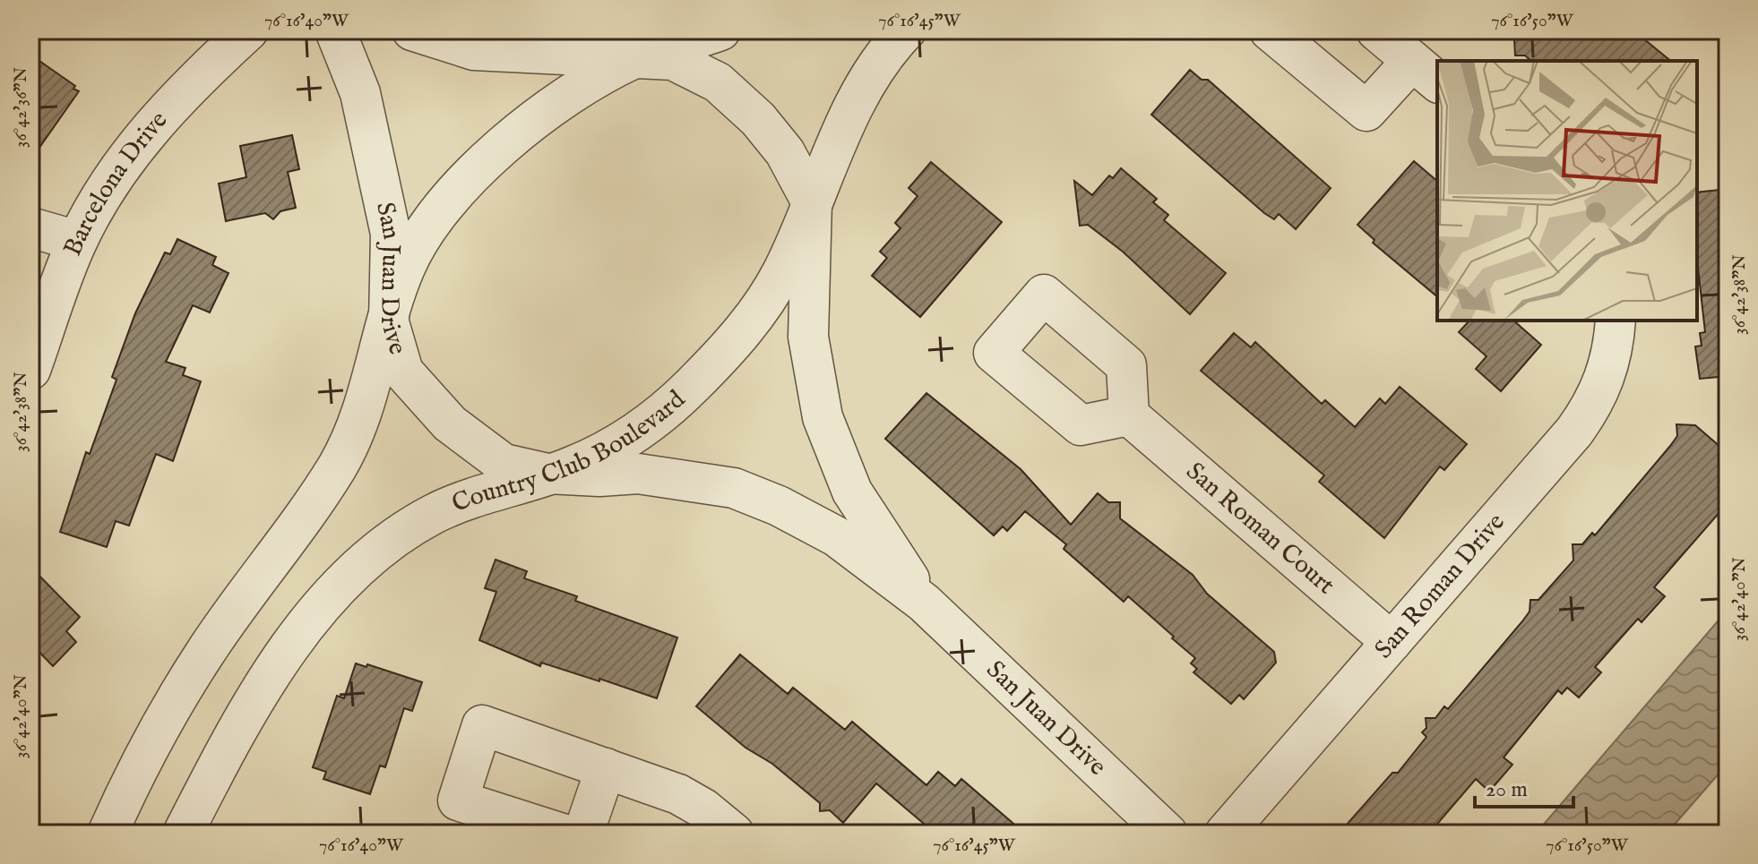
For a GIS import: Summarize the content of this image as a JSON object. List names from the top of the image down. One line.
{"streets":{"street":["Barcelona Drive","San Juan Drive","Country Club Boulevard","San Roman Court","San Roman Drive"]},"crossings":[["San Juan Drive","Country Club Boulevard"],["San Roman Court","San Roman Drive"]],"scale_bar":"20 m","coordinates":["76°16'40\"W","76°16'45\"W","76°16'50\"W","36°42'36\"N","36°42'38\"N","36°42'40\"N"]}
